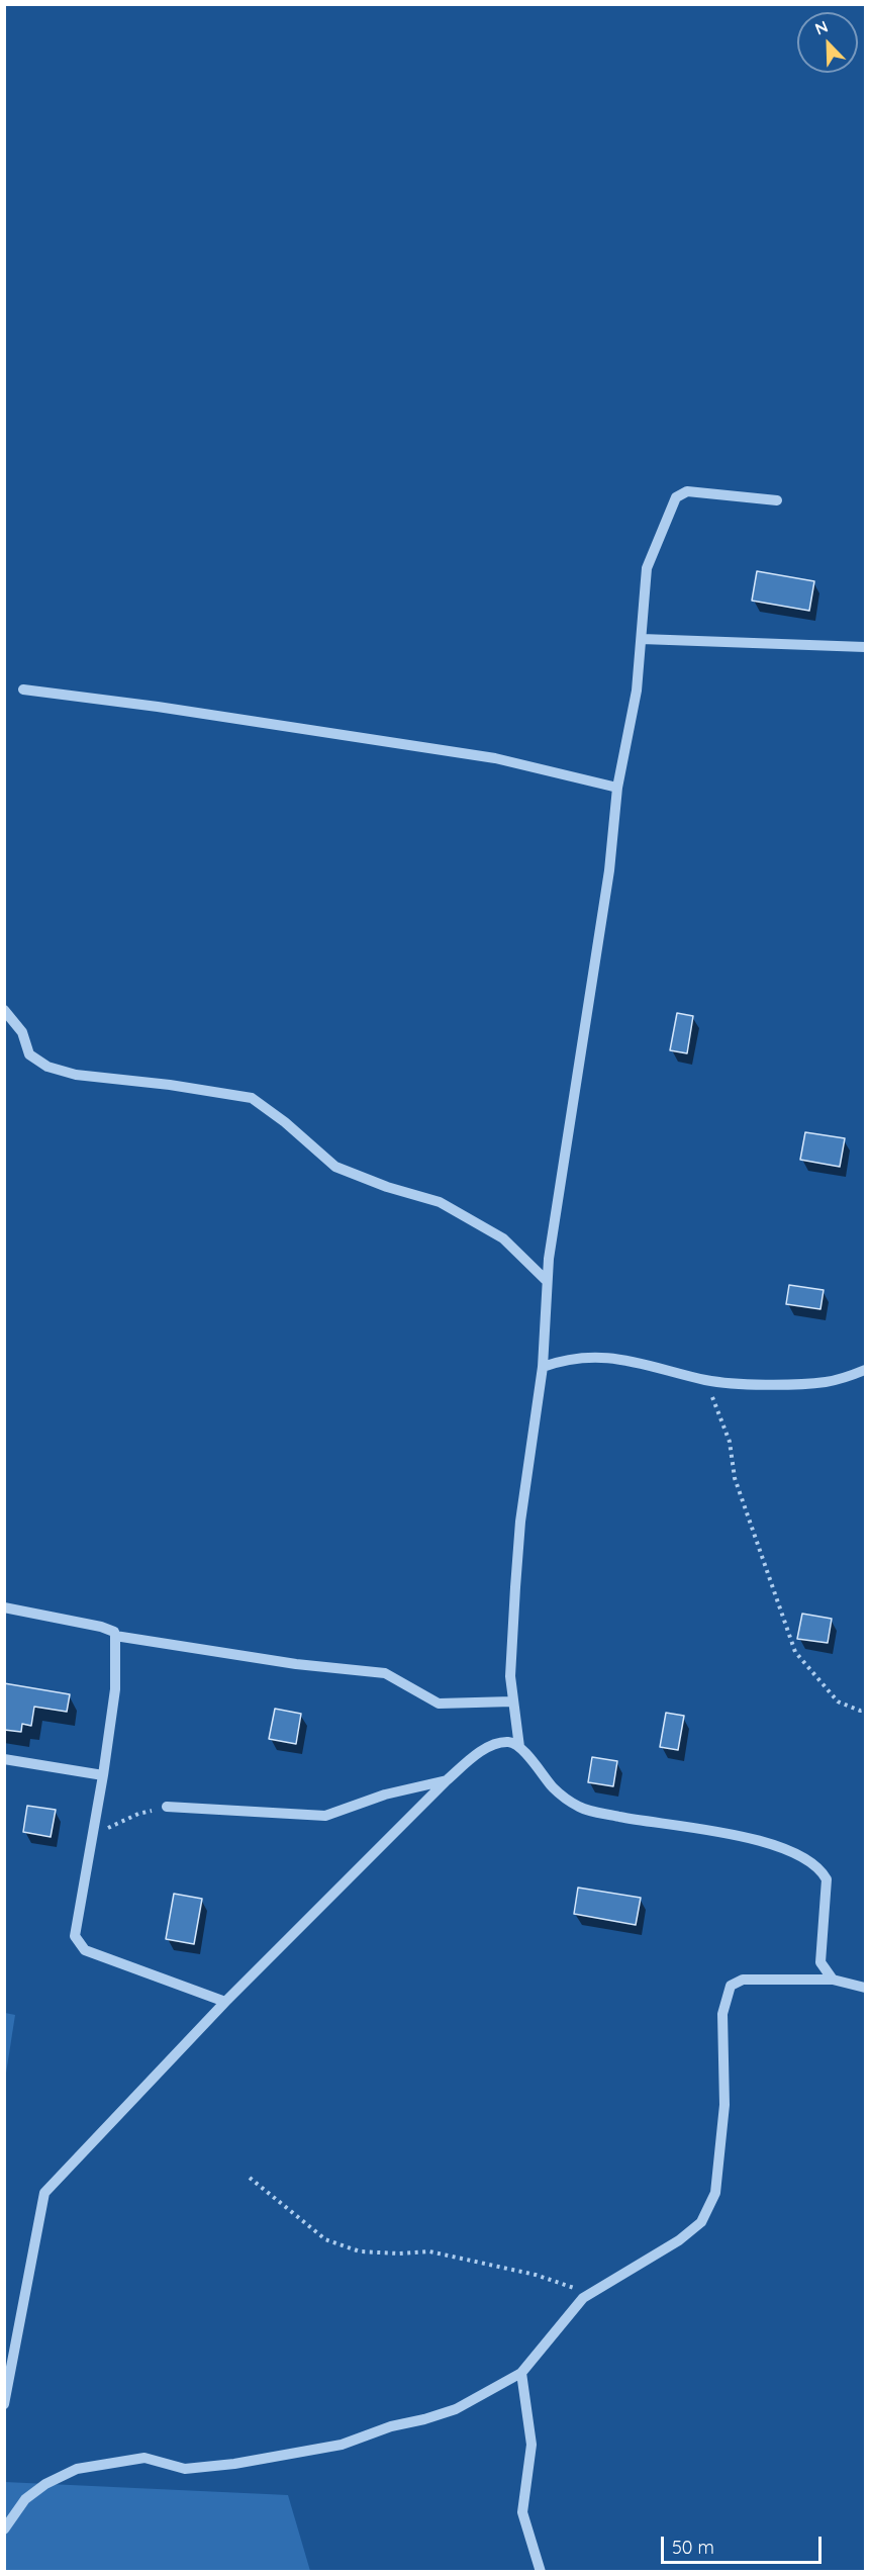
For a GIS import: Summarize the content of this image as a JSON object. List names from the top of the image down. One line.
{"scale_bar":"50 m","north":"top left"}
